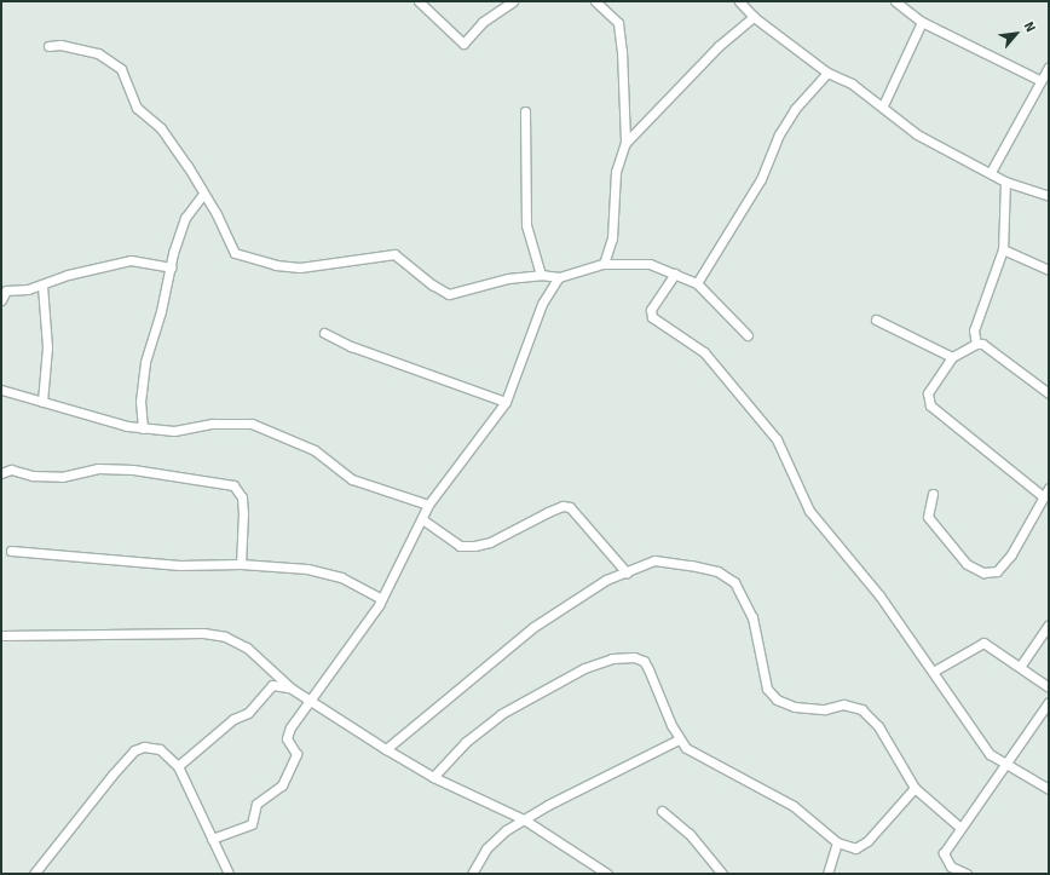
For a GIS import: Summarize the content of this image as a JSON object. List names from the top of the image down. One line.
{"north":"top right"}
